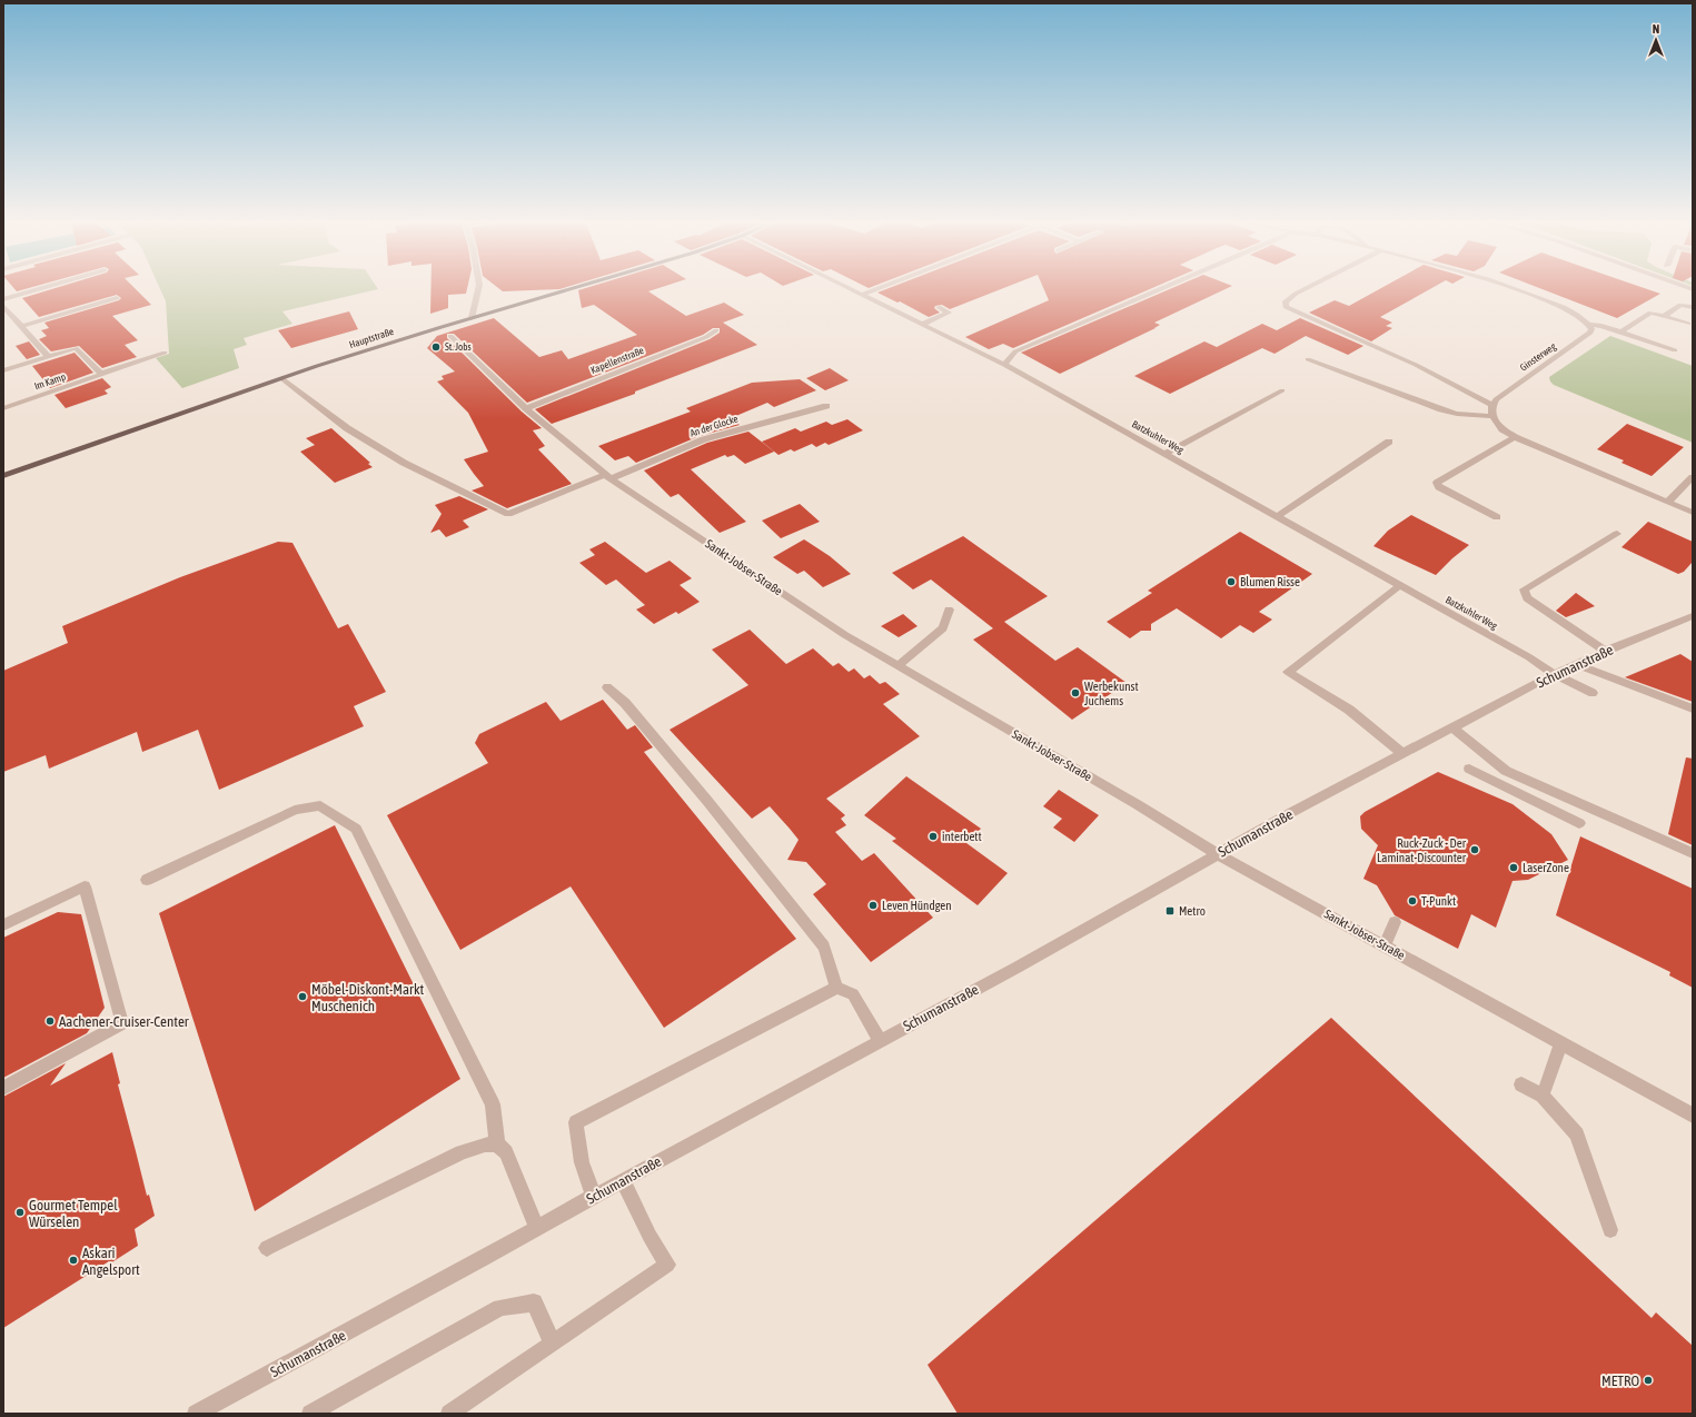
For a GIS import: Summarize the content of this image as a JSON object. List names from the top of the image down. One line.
{"streets":{"main road":["Hauptstraße"],"street":["Ginsterweg","Kapellenstraße","Im Kamp","An der Glocke","Batzkuhler Weg","Sankt-Jobser-Straße","Schumanstraße"]},"crossings":[["Hauptstraße","An der Glocke"],["Kapellenstraße","Sankt-Jobser-Straße"],["An der Glocke","Sankt-Jobser-Straße"],["Batzkuhler Weg","Schumanstraße"],["Sankt-Jobser-Straße","Schumanstraße"]],"places":{"other":["St. Jobs","Blumen Risse","Werbekunst Juchems","interbett","Ruck-Zuck - Der Laminat-Discounter","LaserZone","T-Punkt","Leven Hündgen","Möbel-Diskont-Markt Muschenich","Aachener-Cruiser-Center","Gourmet Tempel Würselen","Askari Angelsport","METRO"],"transit":["Metro"]},"north":"top"}
